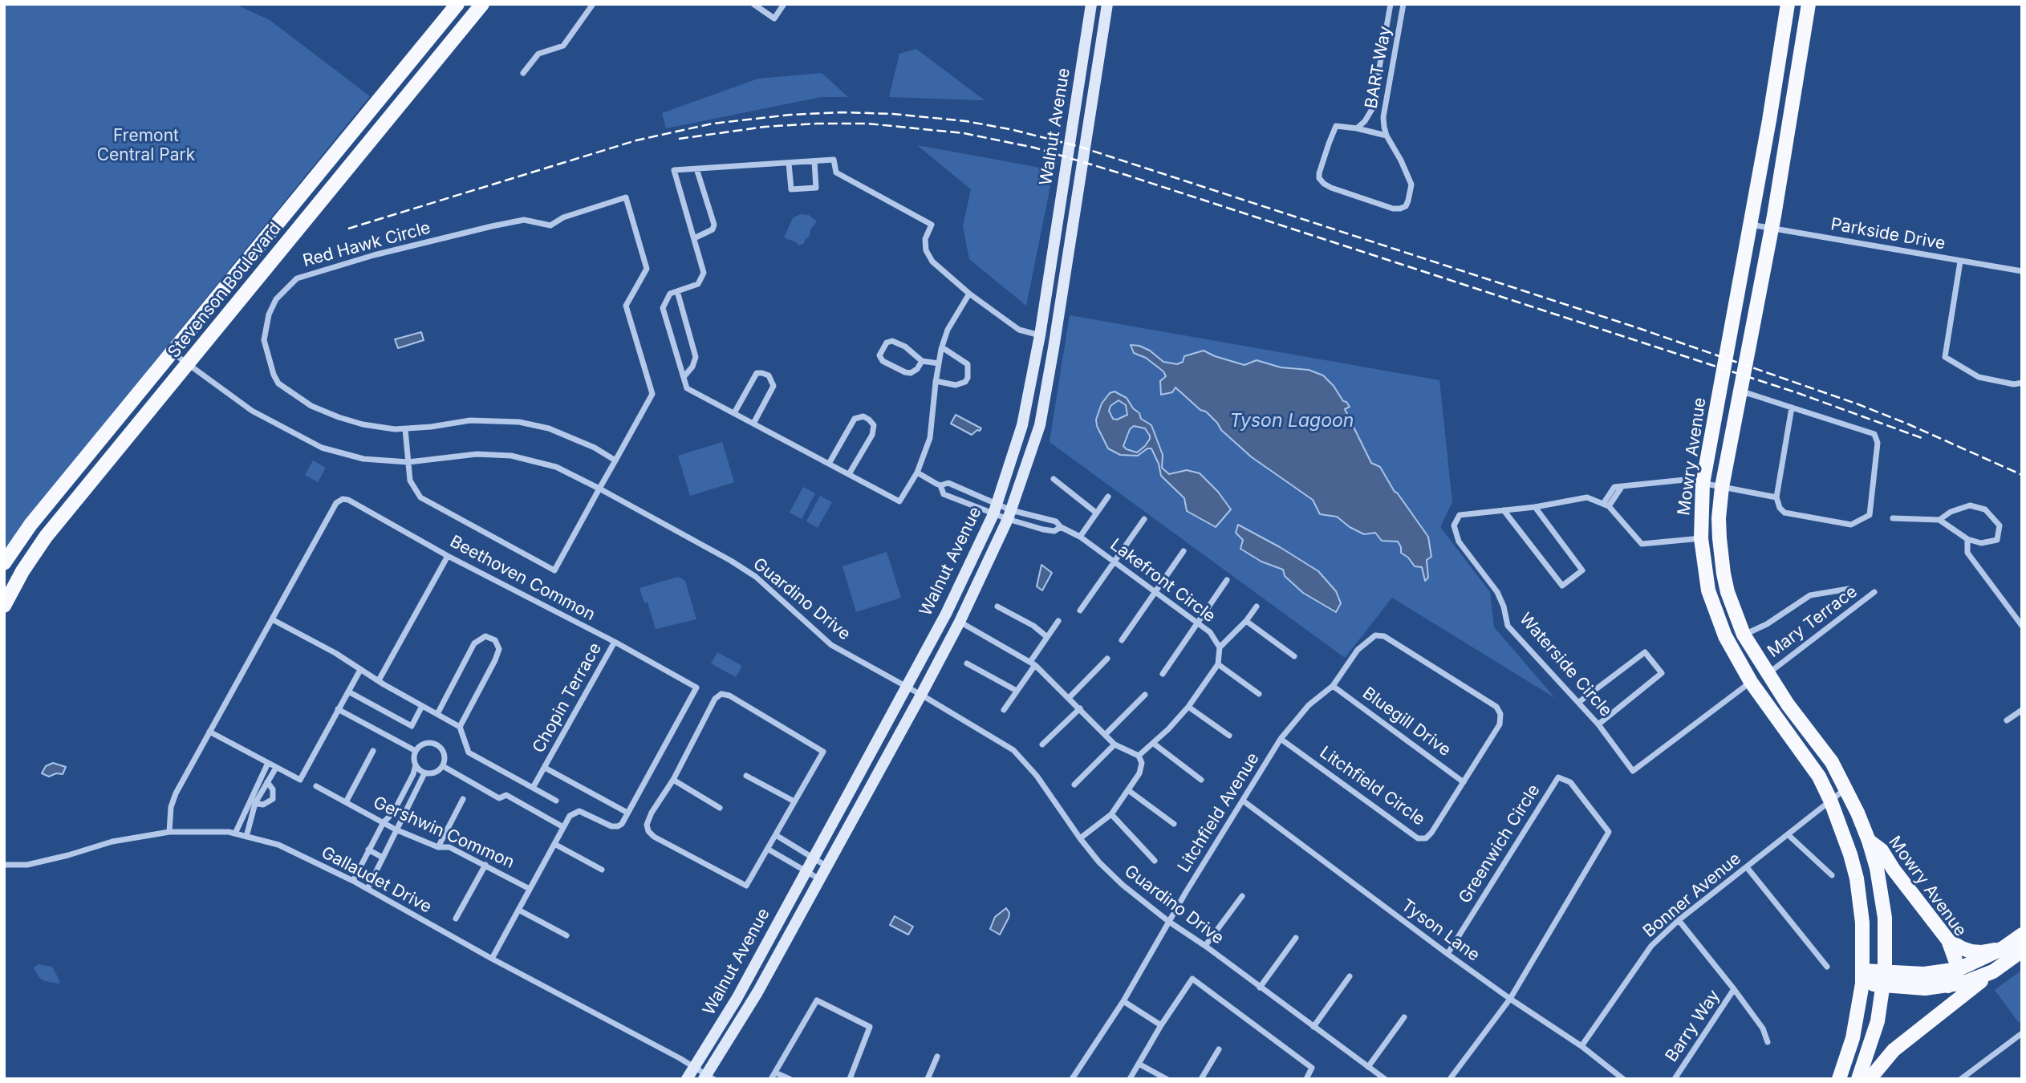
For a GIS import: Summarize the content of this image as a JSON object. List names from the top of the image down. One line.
{"streets":{"main road":["Walnut Avenue","Stevenson Boulevard","Mowry Avenue"],"street":["BART Way","Parkside Drive","Red Hawk Circle","Beethoven Common","Lakefront Circle","Guardino Drive","Mary Terrace","Waterside Circle","Chopin Terrace","Bluegill Drive","Litchfield Circle","Litchfield Avenue","Gershwin Common","Greenwich Circle","Gallaudet Drive","Bonner Avenue","Tyson Lane","Barry Way"]},"crossings":[["Walnut Avenue","Lakefront Circle"],["Walnut Avenue","Guardino Drive"],["Walnut Avenue","Gallaudet Drive"],["Parkside Drive","Mowry Avenue"],["Red Hawk Circle","Guardino Drive"],["Stevenson Boulevard","Guardino Drive"],["Mowry Avenue","Mary Terrace"],["Mowry Avenue","Waterside Circle"],["Mowry Avenue","Bonner Avenue"],["Beethoven Common","Chopin Terrace"],["Beethoven Common","Gallaudet Drive"],["Guardino Drive","Litchfield Avenue"],["Bluegill Drive","Litchfield Circle"],["Bluegill Drive","Litchfield Avenue"],["Litchfield Circle","Litchfield Avenue"],["Litchfield Avenue","Tyson Lane"],["Greenwich Circle","Tyson Lane"],["Bonner Avenue","Tyson Lane"]],"water":["Tyson Lagoon"],"parks":["Fremont Central Park"]}
